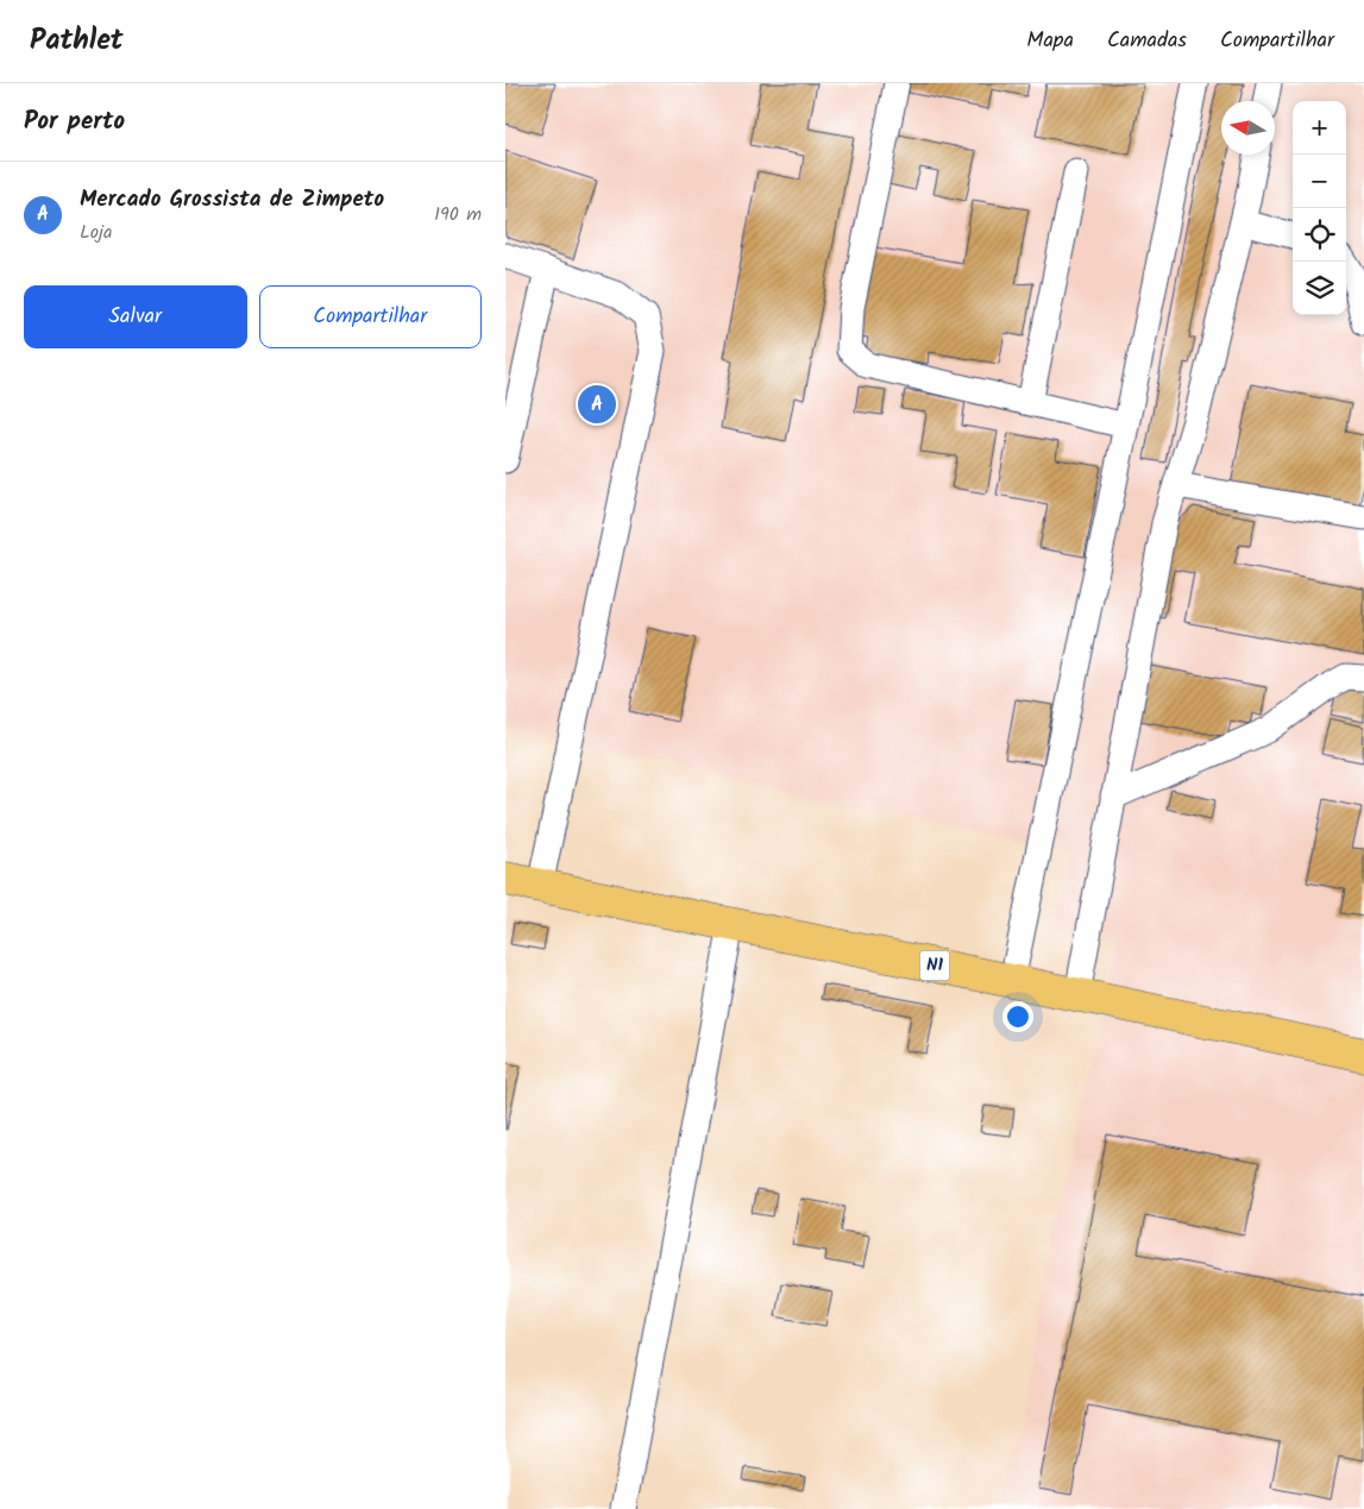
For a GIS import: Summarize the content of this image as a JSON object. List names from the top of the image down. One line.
{"streets":{"highway":["N1"]},"north":"left","page":{"header":"Pathlet","nav":["Mapa","Camadas","Compartilhar"],"heading":"Por perto","map_buttons":["+","−"],"list":[{"mark":"A","name":"Mercado Grossista de Zimpeto","note":"Loja","value":"190 m"}],"buttons":["Salvar","Compartilhar"],"pins":"A"}}
